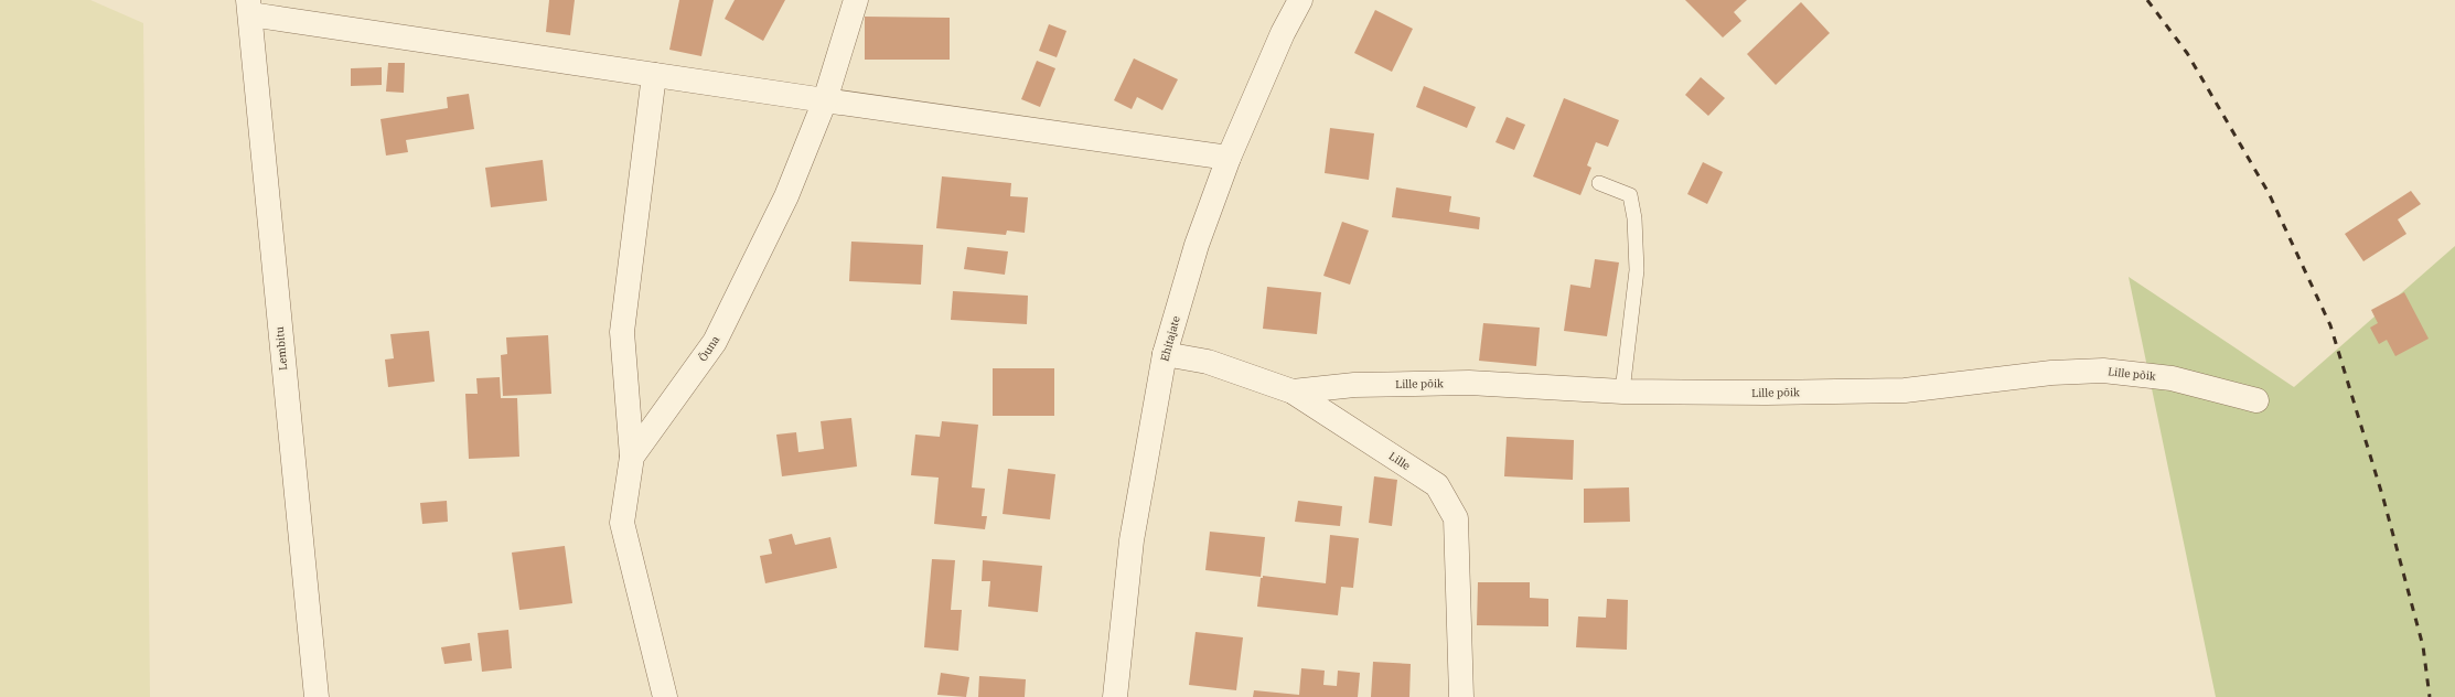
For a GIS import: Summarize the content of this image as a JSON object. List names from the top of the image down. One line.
{"streets":{"street":["Ehitajate","Lembitu","Õuna","Lille põik","Lille"]},"crossings":[["Ehitajate","Lille"],["Lille põik","Lille"]]}
